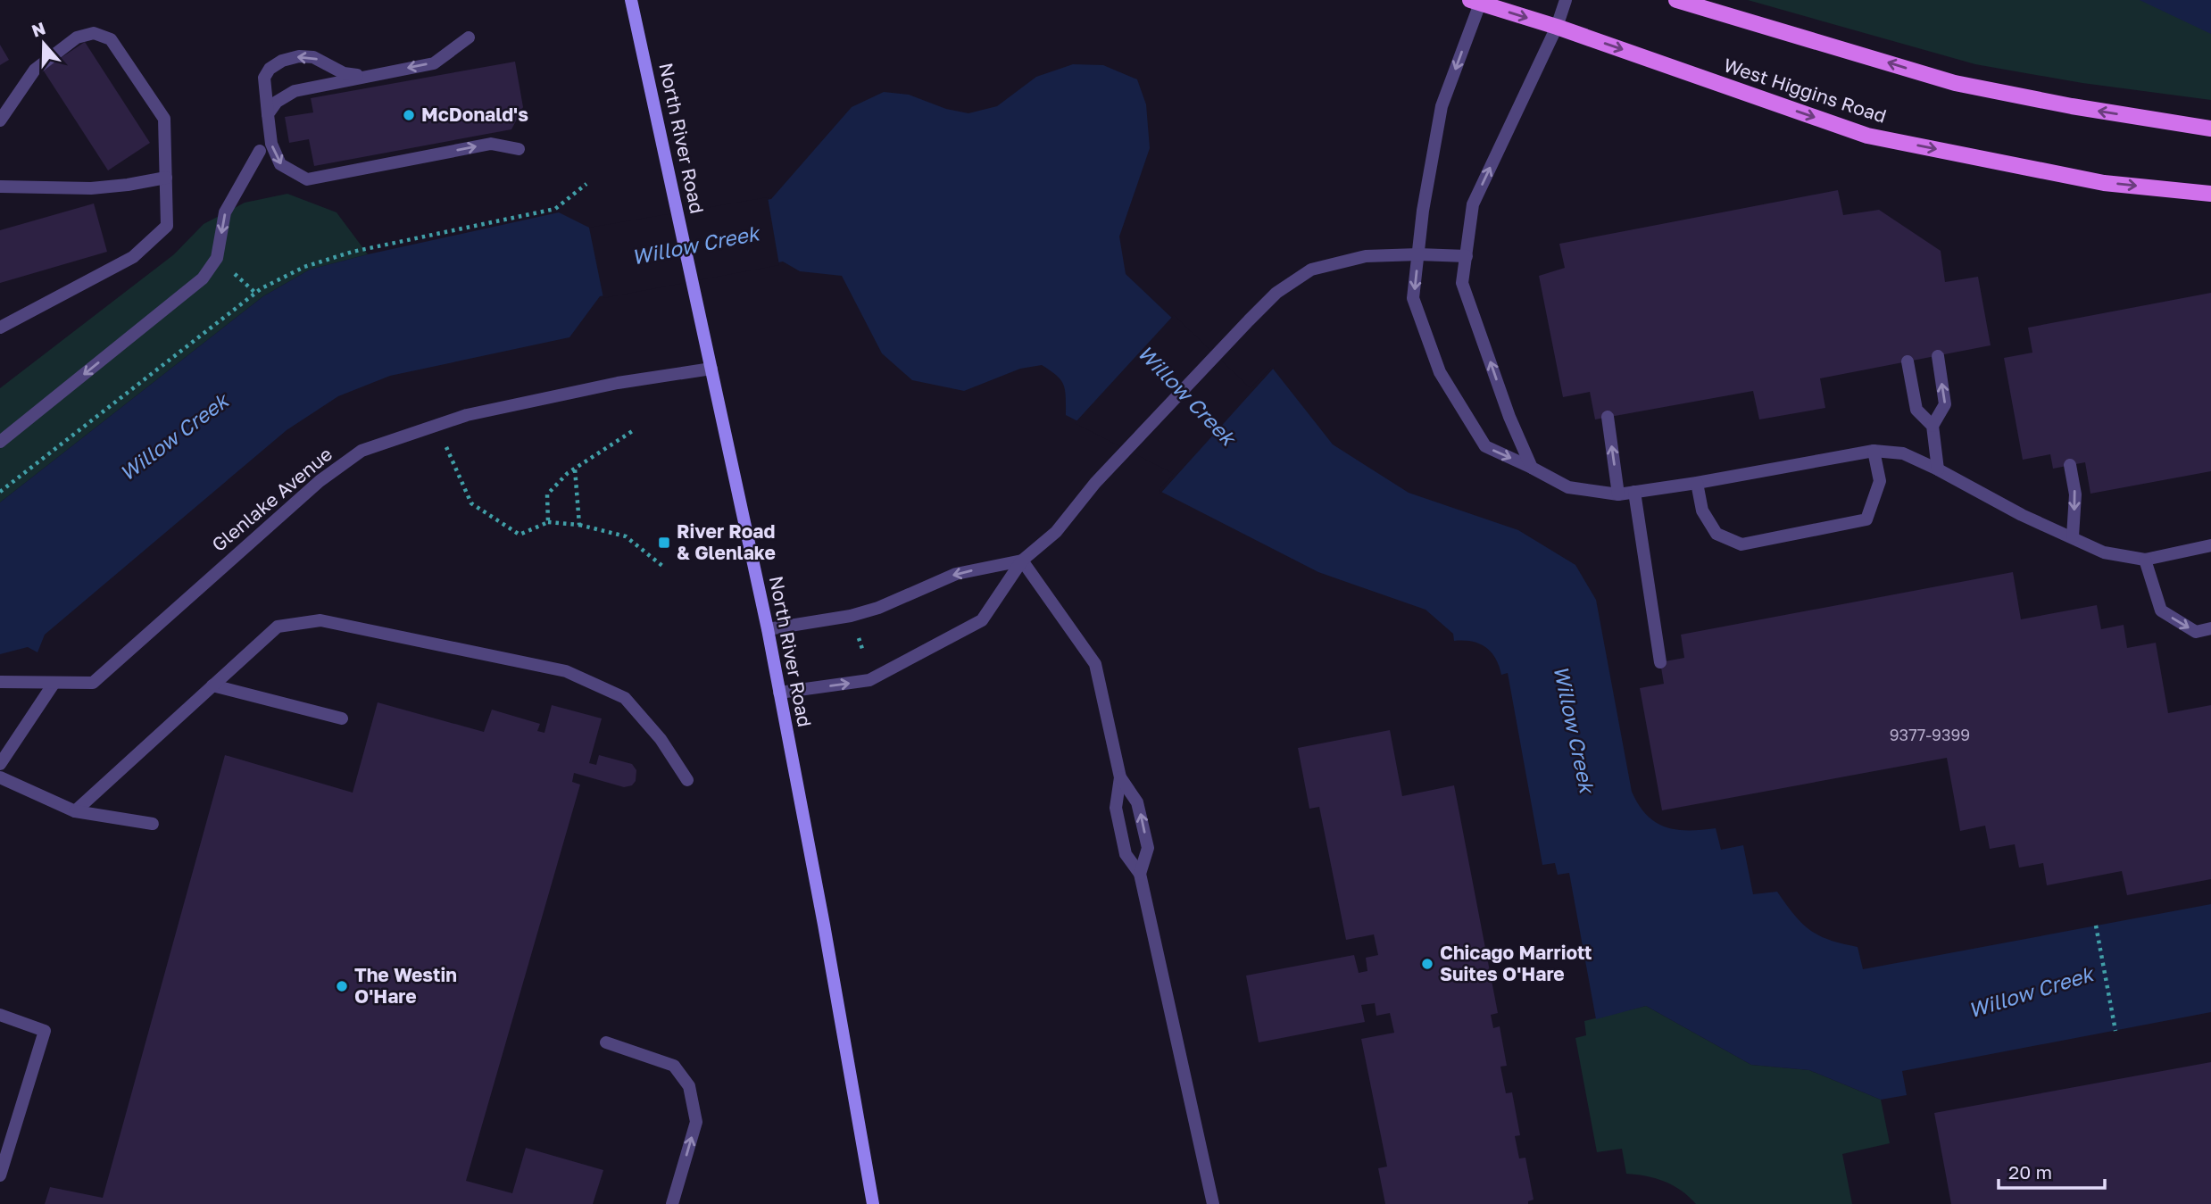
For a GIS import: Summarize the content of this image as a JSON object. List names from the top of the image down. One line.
{"streets":{"main road":["West Higgins Road","North River Road"],"street":["Glenlake Avenue"]},"crossings":[["North River Road","Glenlake Avenue"]],"water":["Willow Creek"],"places":{"other":["McDonald's","Chicago Marriott Suites O'Hare","The Westin O'Hare"],"transit":["River Road & Glenlake"]},"house_numbers":["9377-9399"],"scale_bar":"20 m","north":"top"}
